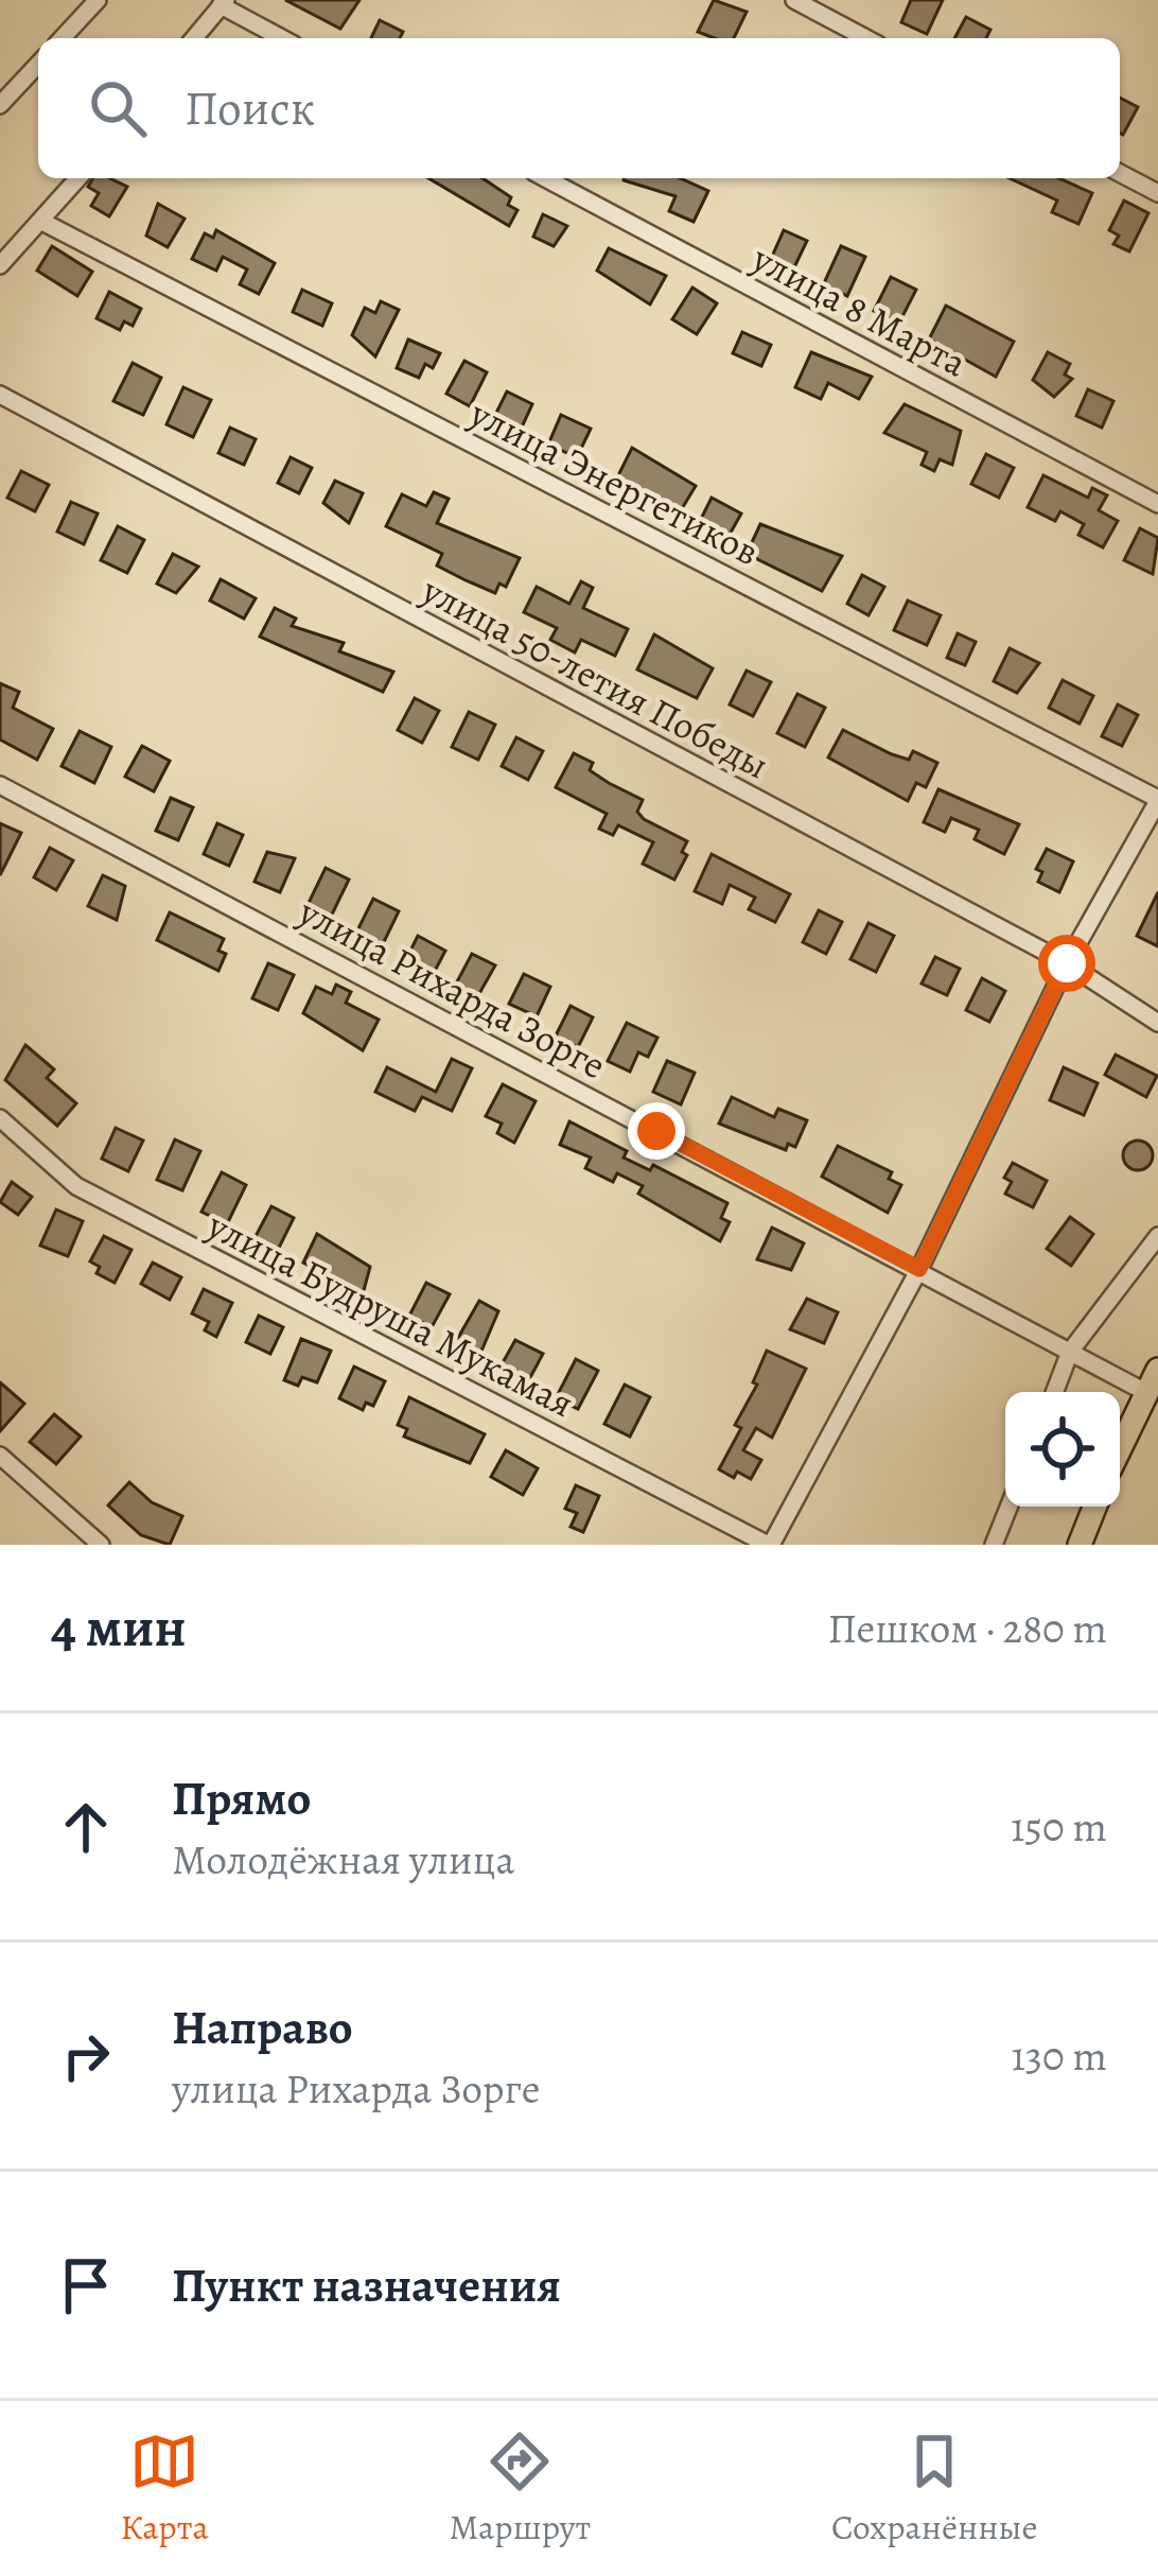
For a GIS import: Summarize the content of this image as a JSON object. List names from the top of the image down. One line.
{"streets":{"street":["улица 8 Марта","улица Энергетиков","улица 50-летия Победы","улица Рихарда Зорге","улица Будруша Мукамая"]},"page":{"search":"Поиск","heading":["4 мин","Пешком · 280 m"],"list":[["Прямо","Молодёжная улица","150 m"],["Направо","улица Рихарда Зорге","130 m"],"Пункт назначения"],"nav":["Карта","Маршрут","Сохранённые"]}}
